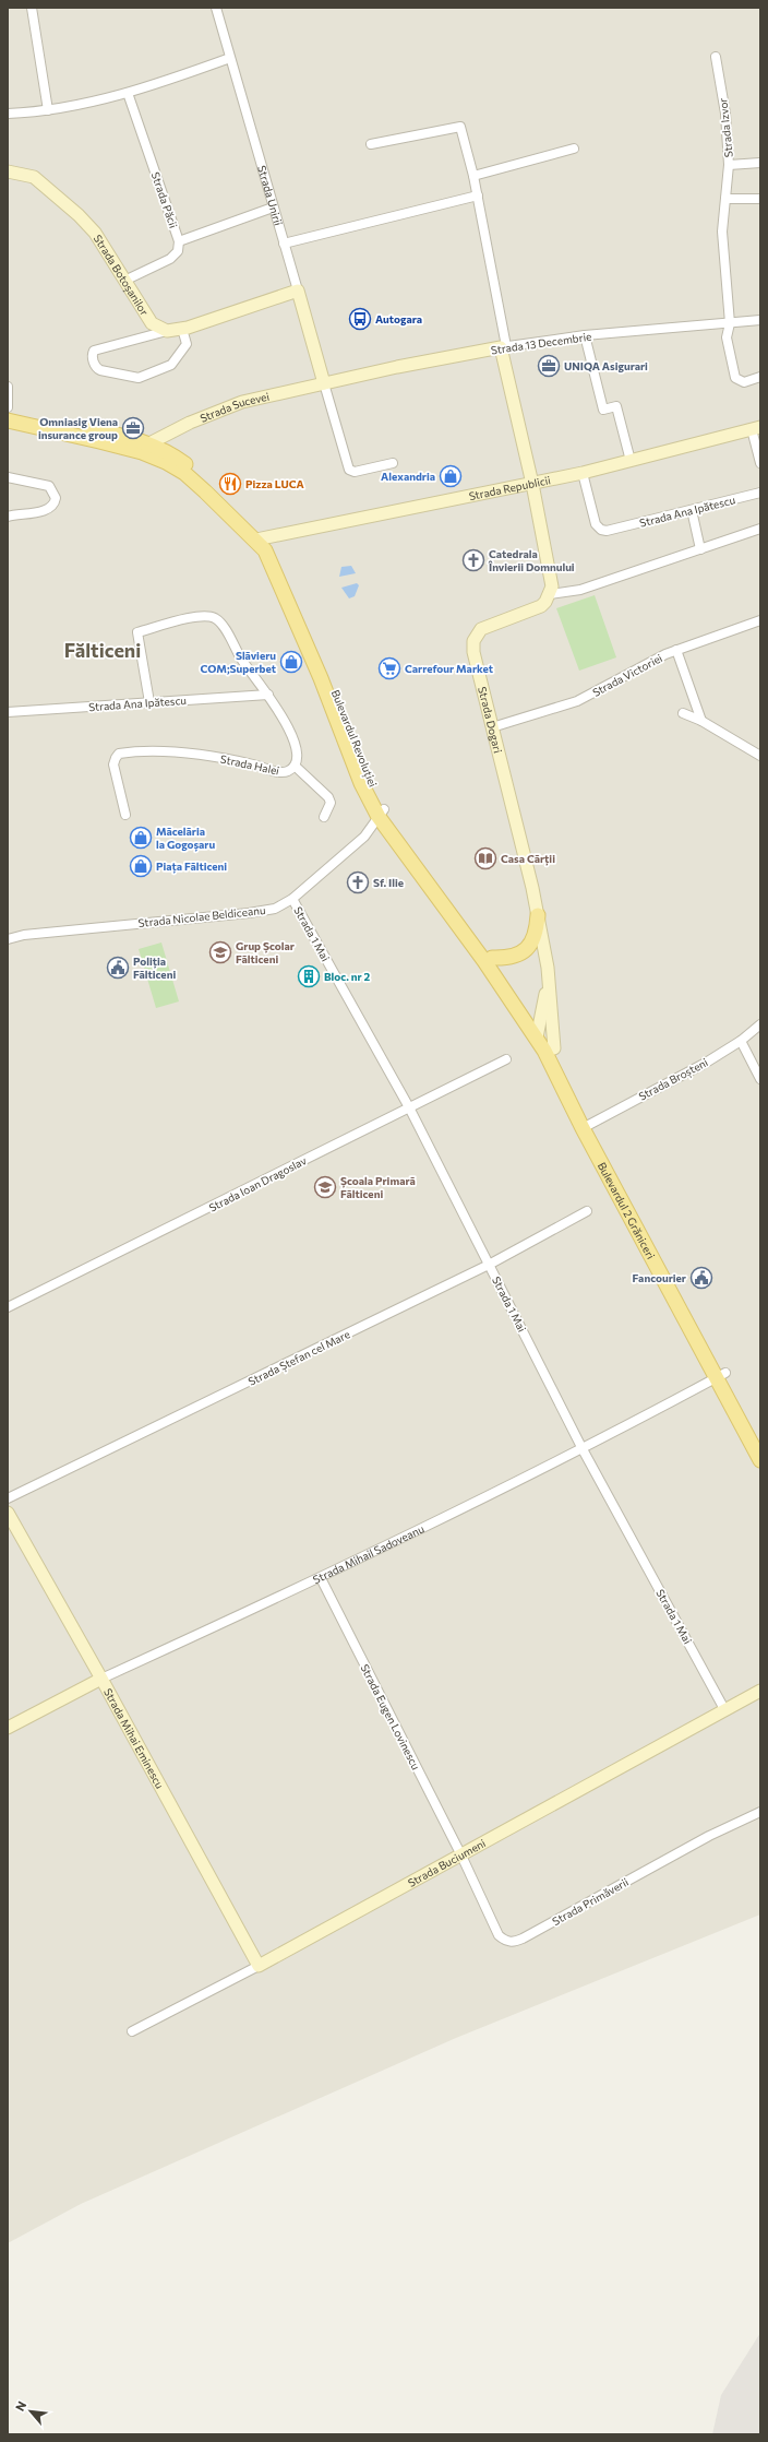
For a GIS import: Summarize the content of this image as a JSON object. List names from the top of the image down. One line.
{"streets":{"main road":["Bulevardul Revoluției","Bulevardul 2 Grăniceri"],"street":["Strada Izvor","Strada Unirii","Strada Păcii","Strada Botoșanilor","Strada 13 Decembrie","Strada Sucevei","Strada Republicii","Strada Ana Ipătescu","Strada Victoriei","Strada Dogari","Strada Halei","Strada Nicolae Beldiceanu","Strada 1 Mai","Strada Broșteni","Strada Ioan Dragoslav","Strada Ștefan cel Mare","Strada Mihail Sadoveanu","Strada Eugen Lovinescu","Strada Mihai Eminescu","Strada Buciumeni","Strada Primăverii"]},"crossings":[["Strada Izvor","Strada 13 Decembrie"],["Strada Unirii","Strada 13 Decembrie"],["Strada Unirii","Strada Sucevei"],["Strada Păcii","Strada Botoșanilor"],["Strada 13 Decembrie","Strada Sucevei"],["Strada Sucevei","Bulevardul Revoluției"],["Strada Republicii","Strada Ana Ipătescu"],["Strada Republicii","Bulevardul Revoluției"],["Strada Ana Ipătescu","Strada Halei"],["Strada Victoriei","Strada Dogari"],["Strada Dogari","Bulevardul Revoluției"],["Strada Dogari","Bulevardul 2 Grăniceri"],["Bulevardul Revoluției","Strada Nicolae Beldiceanu"],["Bulevardul Revoluției","Bulevardul 2 Grăniceri"],["Strada Nicolae Beldiceanu","Strada 1 Mai"],["Strada 1 Mai","Strada Ioan Dragoslav"],["Strada 1 Mai","Strada Ștefan cel Mare"],["Strada 1 Mai","Strada Mihail Sadoveanu"],["Strada 1 Mai","Strada Buciumeni"],["Strada Broșteni","Bulevardul 2 Grăniceri"],["Bulevardul 2 Grăniceri","Strada Mihail Sadoveanu"],["Strada Mihail Sadoveanu","Strada Eugen Lovinescu"],["Strada Mihail Sadoveanu","Strada Mihai Eminescu"],["Strada Eugen Lovinescu","Strada Buciumeni"],["Strada Eugen Lovinescu","Strada Primăverii"],["Strada Mihai Eminescu","Strada Buciumeni"],["Strada Buciumeni","Strada Primăverii"]],"districts":["Fălticeni"],"places":{"bus stop":["Autogara"],"office":["UNIQA Asigurari","Omniasig Viena insurance group"],"shop":["Alexandria","Slăvieru COM;Superbet","Măcelăria la Gogoșaru","Piața Fălticeni"],"restaurant":["Pizza LUCA"],"church":["Catedrala Învierii Domnului","Sf. Ilie"],"supermarket":["Carrefour Market"],"library":["Casa Cărții"],"school or university":["Grup Școlar Fălticeni","Școala Primară Fălticeni"],"public building":["Poliția Fălticeni","Fancourier"],"building":["Bloc. nr 2"]},"north":"top left"}
